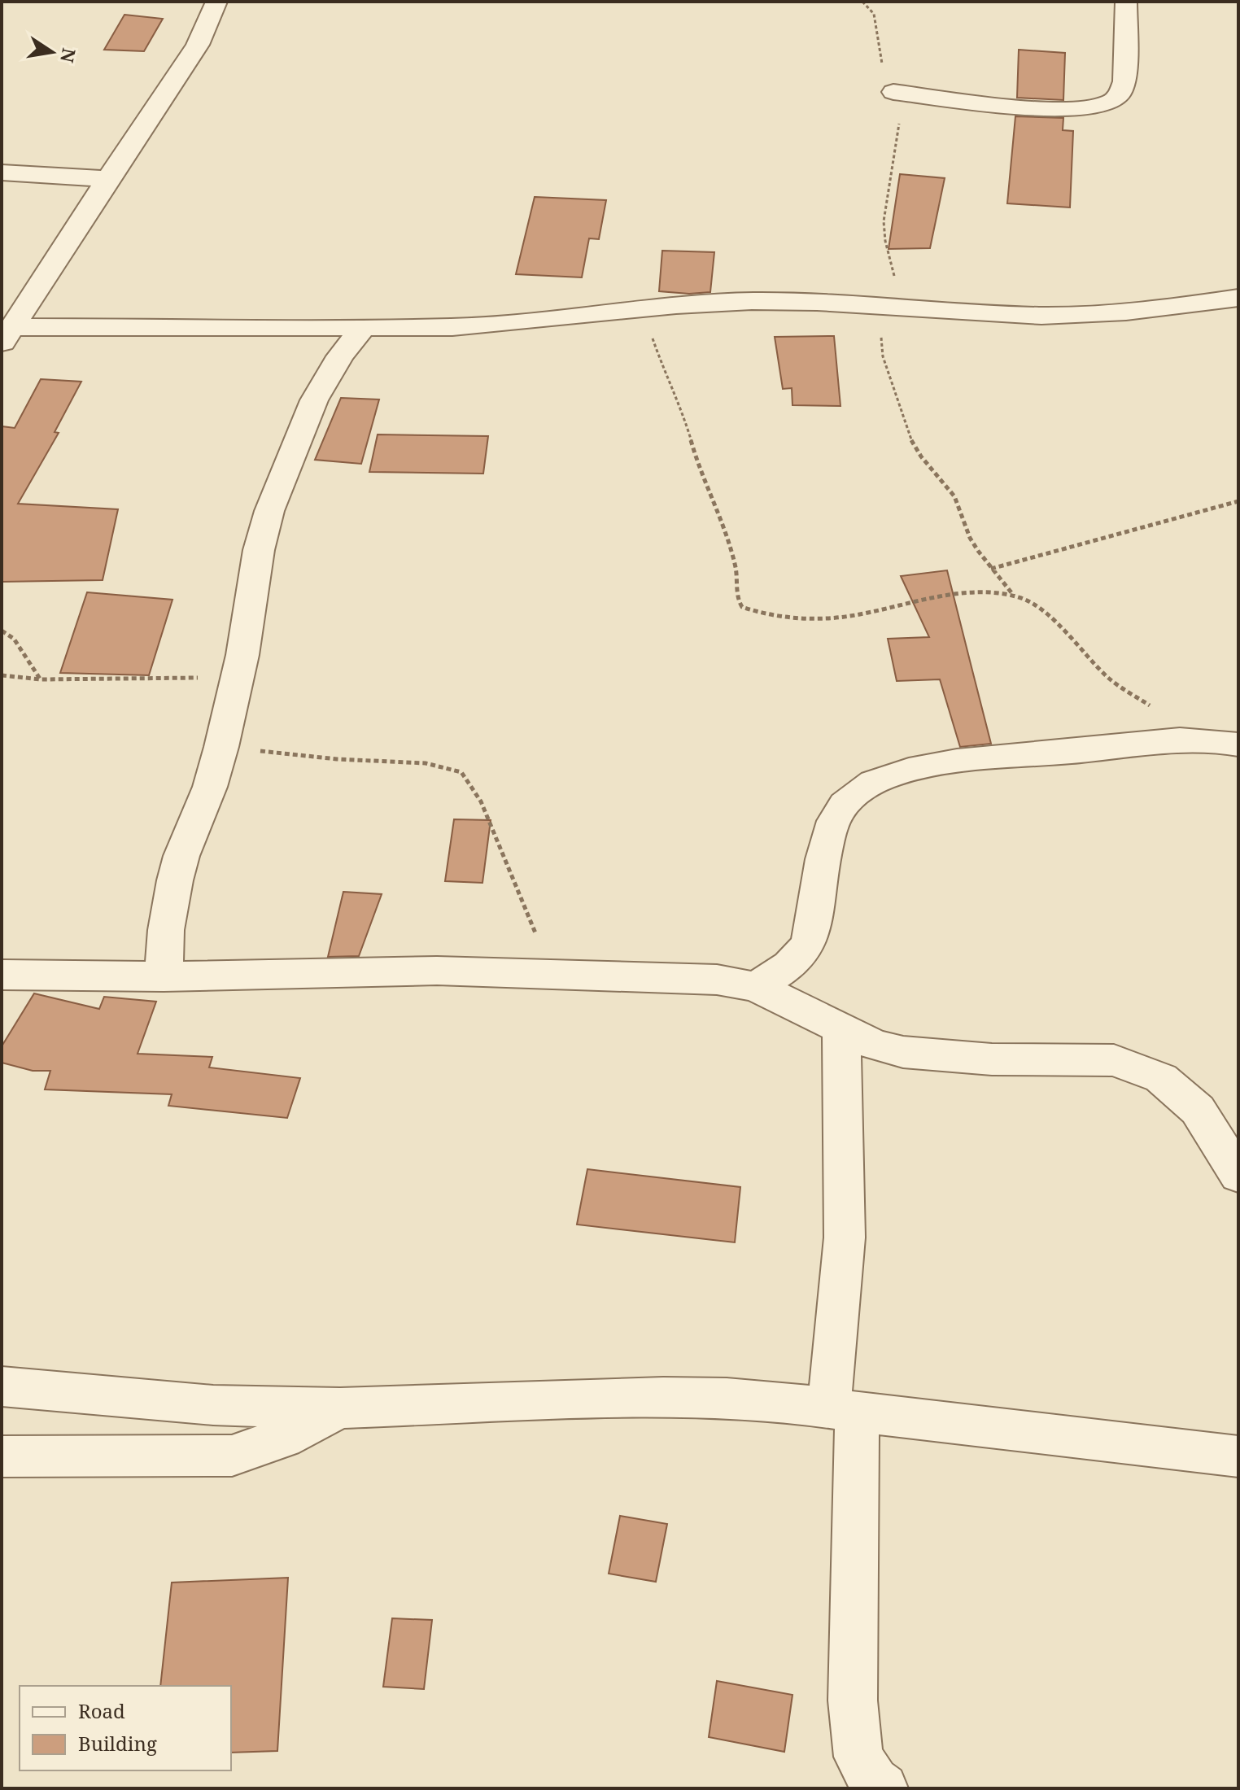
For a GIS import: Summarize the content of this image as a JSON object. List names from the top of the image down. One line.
{"legend":["Road","Building"],"north":"right"}
